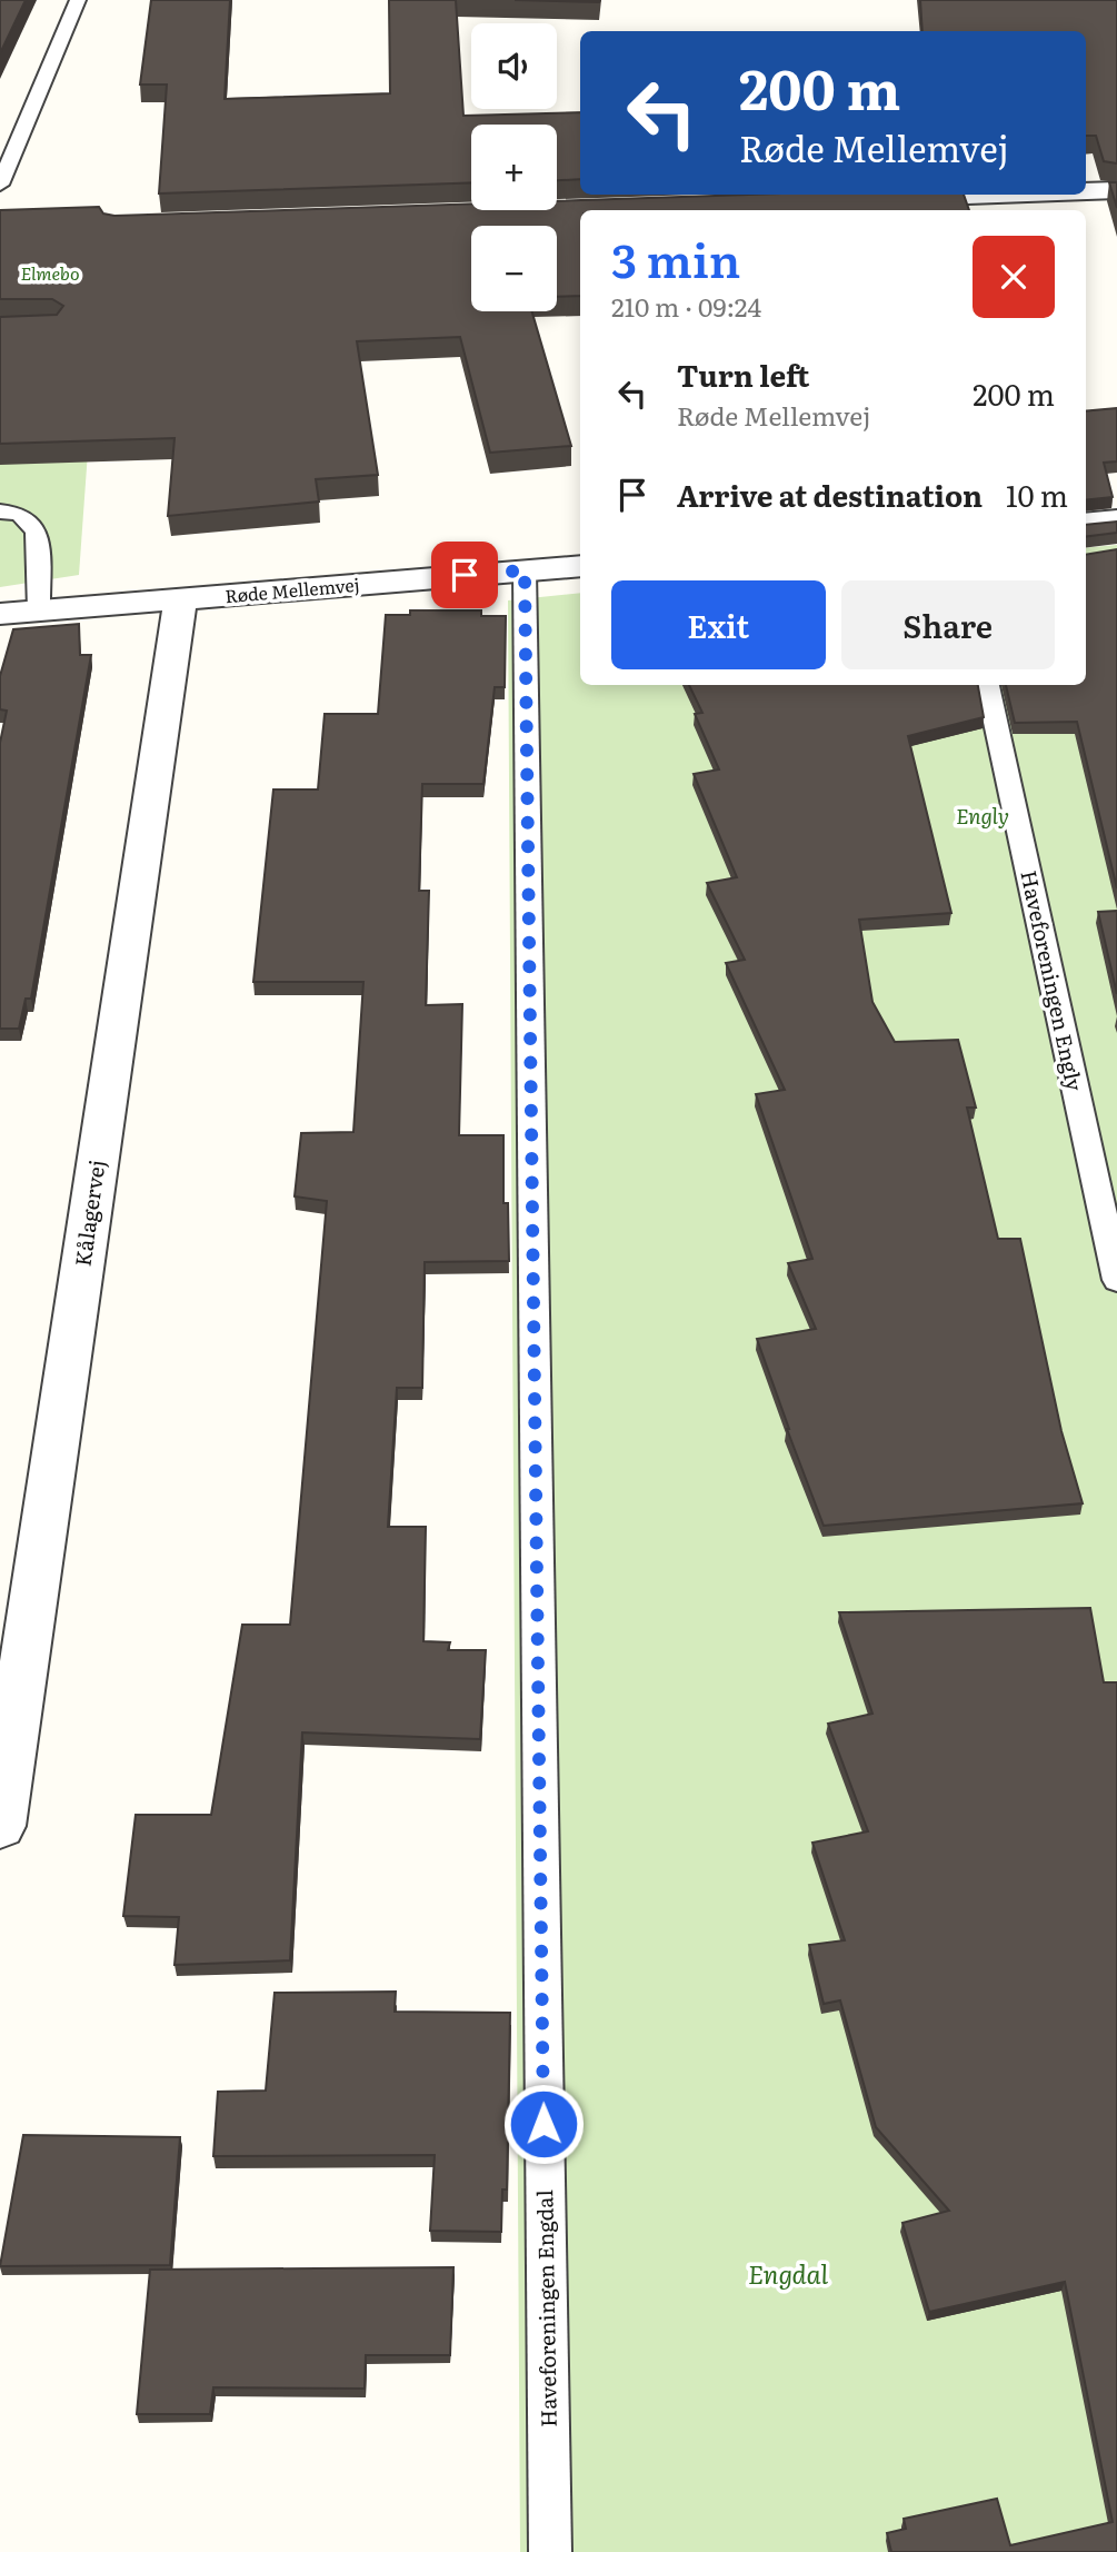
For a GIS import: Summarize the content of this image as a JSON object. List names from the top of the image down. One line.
{"streets":{"street":["Røde Mellemvej","Kålagervej"],"lane":["Haveforeningen Engly","Haveforeningen Engdal"]},"crossings":[["Røde Mellemvej","Kålagervej"],["Røde Mellemvej","Haveforeningen Engdal"]],"parks":["Elmebo","Engly","Engdal"],"page":{"map_buttons":["+","−"],"turn":["200 m","Røde Mellemvej"],"heading":["3 min","210 m · 09:24"],"list":[{"name":"Turn left","note":"Røde Mellemvej","value":"200 m"},{"name":"Arrive at destination","value":"10 m"}],"buttons":["Exit","Share"]}}
